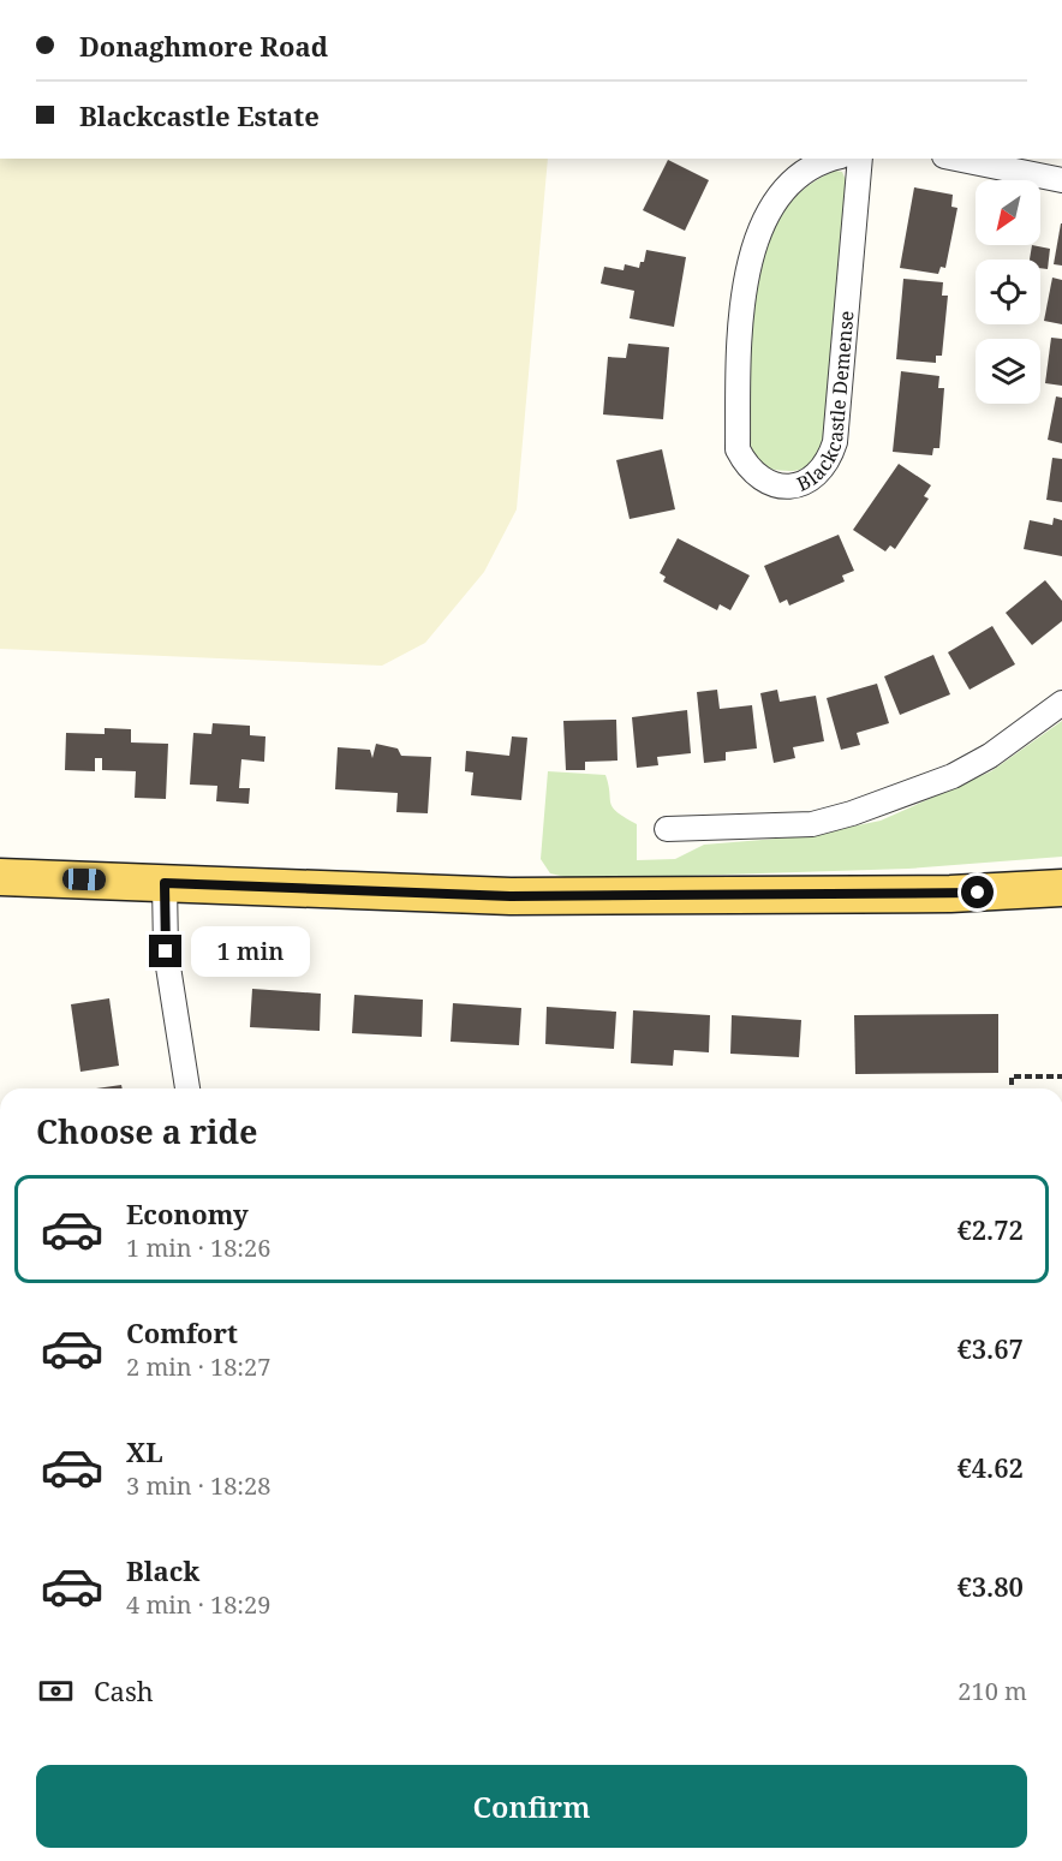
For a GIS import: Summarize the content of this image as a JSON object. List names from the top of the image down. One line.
{"streets":{"street":["Blackcastle Demense"]},"north":"bottom left","page":{"banner":["Donaghmore Road","Blackcastle Estate"],"bubble":"1 min","heading":"Choose a ride","list":[{"name":"Economy","note":"1 min · 18:26","value":"€2.72"},{"name":"Comfort","note":"2 min · 18:27","value":"€3.67"},{"name":"XL","note":"3 min · 18:28","value":"€4.62"},{"name":"Black","note":"4 min · 18:29","value":"€3.80"}],"pay":["Cash","210 m"],"buttons":"Confirm"}}
